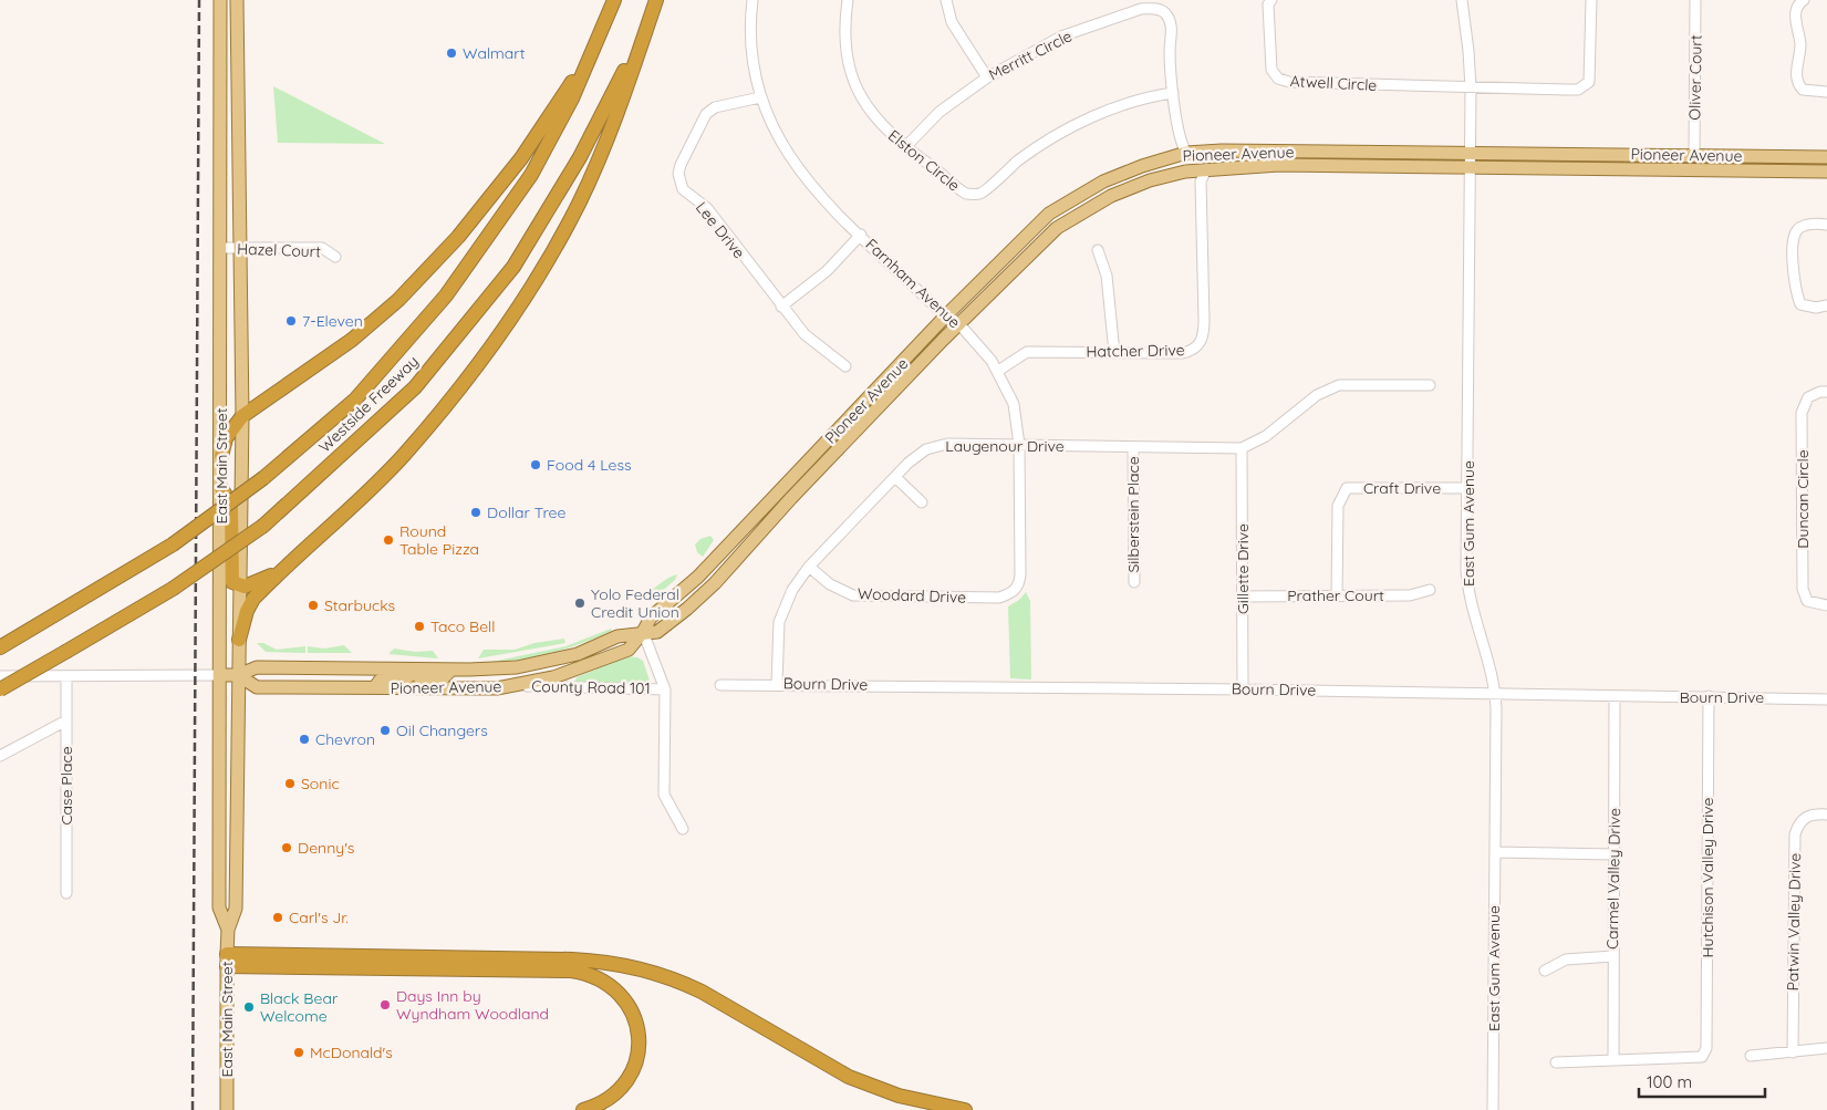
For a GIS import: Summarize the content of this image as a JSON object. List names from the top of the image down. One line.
{"streets":{"highway":["Westside Freeway"],"main road":["Pioneer Avenue","East Main Street"],"street":["Merritt Circle","Oliver Court","Atwell Circle","Elston Circle","Lee Drive","Hazel Court","Farnham Avenue","Hatcher Drive","Laugenour Drive","Craft Drive","Duncan Circle","Silberstein Place","East Gum Avenue","Gillette Drive","Woodard Drive","Prather Court","Bourn Drive","County Road 101","Case Place","Hutchison Valley Drive","Carmel Valley Drive","Patwin Valley Drive"]},"crossings":[["Merritt Circle","Pioneer Avenue"],["Merritt Circle","Elston Circle"],["Oliver Court","Pioneer Avenue"],["Atwell Circle","East Gum Avenue"],["Pioneer Avenue","Farnham Avenue"],["Pioneer Avenue","Hatcher Drive"],["Pioneer Avenue","East Main Street"],["Pioneer Avenue","East Gum Avenue"],["Pioneer Avenue","County Road 101"],["Pioneer Avenue","Case Place"],["Lee Drive","Farnham Avenue"],["Hazel Court","East Main Street"],["Farnham Avenue","Hatcher Drive"],["Farnham Avenue","Laugenour Drive"],["Farnham Avenue","Woodard Drive"],["Laugenour Drive","Silberstein Place"],["Laugenour Drive","Gillette Drive"],["Laugenour Drive","Woodard Drive"],["Laugenour Drive","Bourn Drive"],["Craft Drive","East Gum Avenue"],["Craft Drive","Prather Court"],["East Gum Avenue","Bourn Drive"],["Gillette Drive","Prather Court"],["Gillette Drive","Bourn Drive"],["Bourn Drive","Hutchison Valley Drive"],["Bourn Drive","Carmel Valley Drive"],["Hutchison Valley Drive","Carmel Valley Drive"]],"places":["Walmart","7-Eleven","Food 4 Less","Dollar Tree","Round Table Pizza","Yolo Federal Credit Union","Starbucks","Taco Bell","Oil Changers","Chevron","Sonic","Denny's","Carl's Jr.","Days Inn by Wyndham Woodland","Black Bear Welcome","McDonald's"],"scale_bar":"100 m"}
